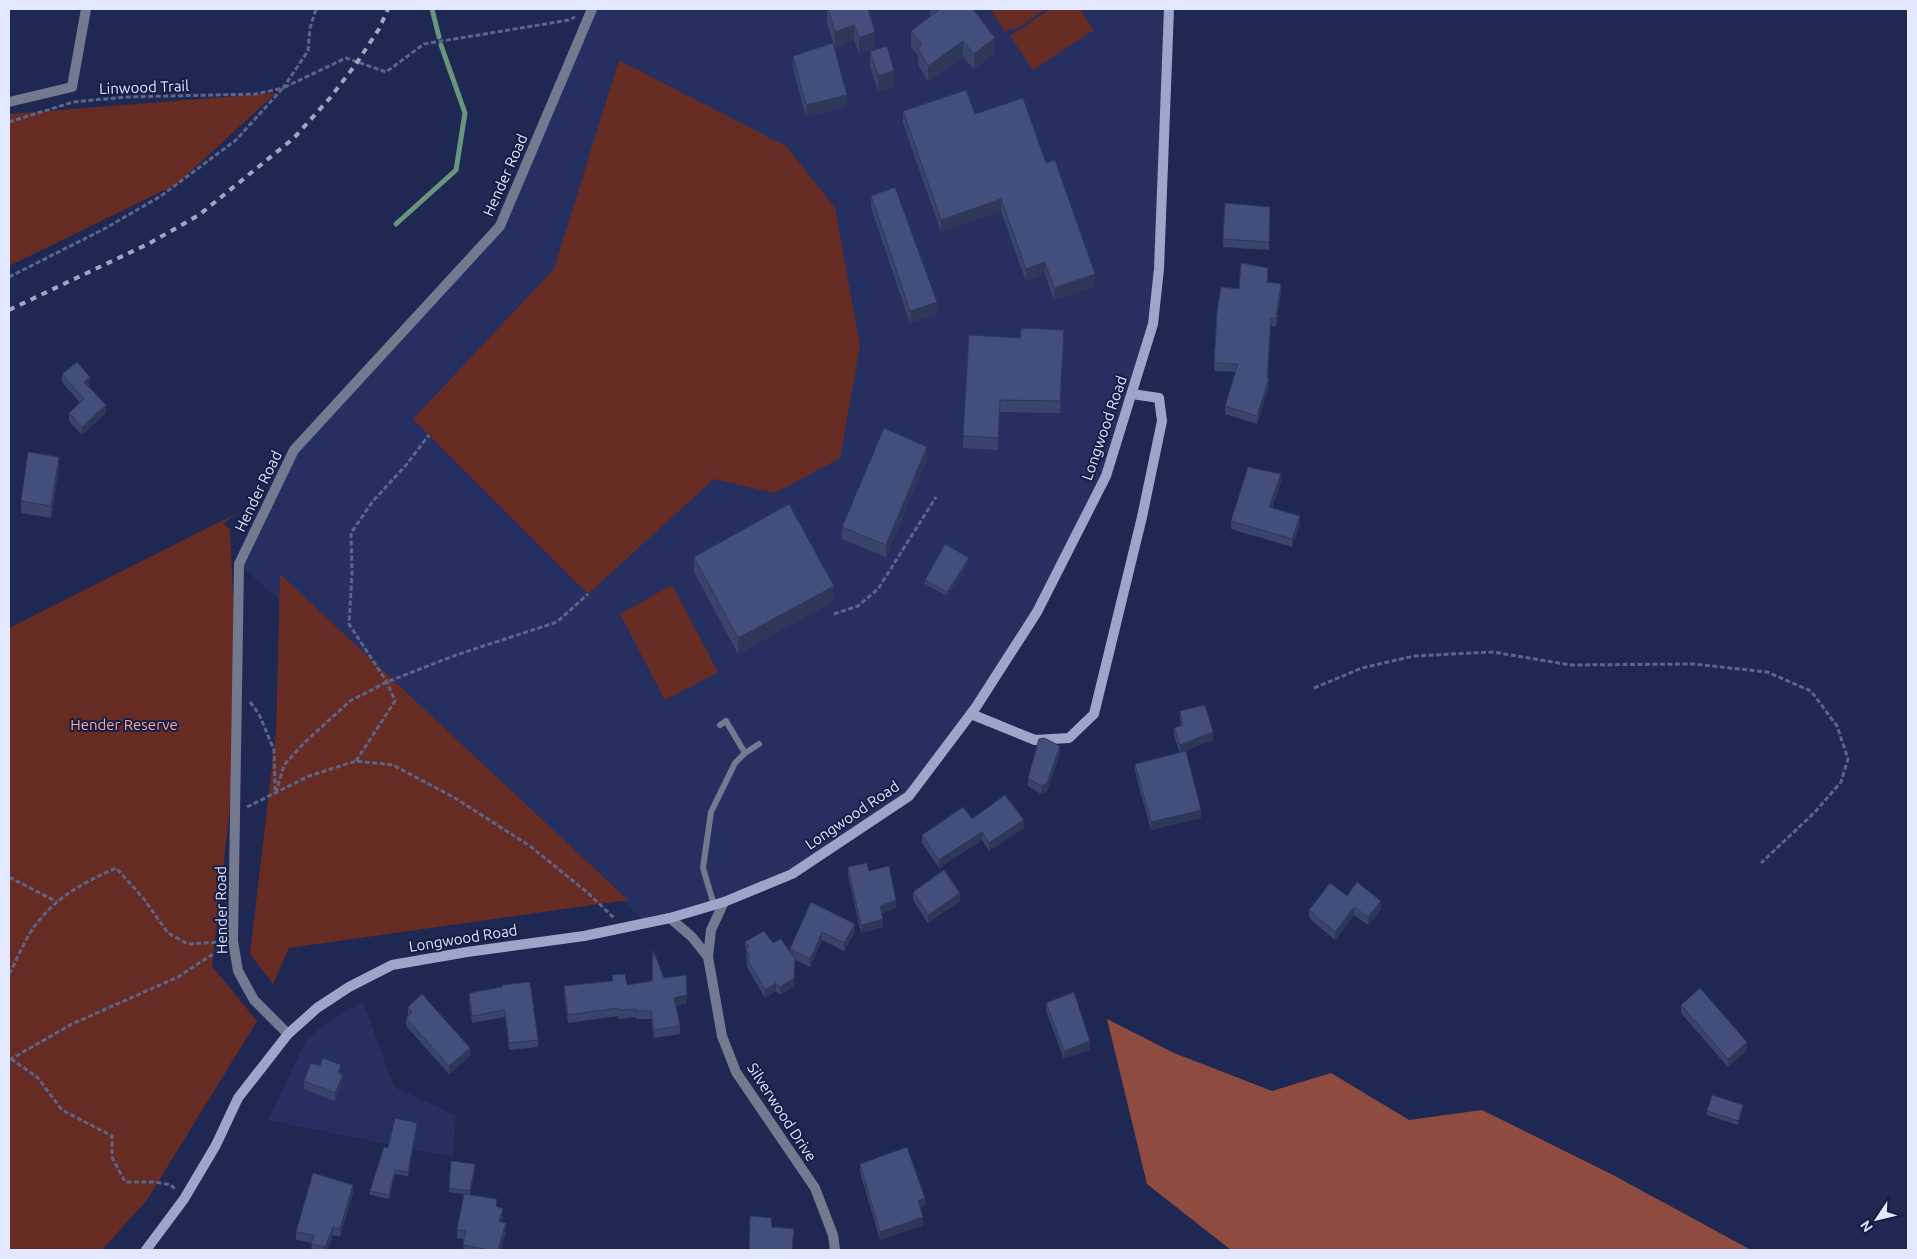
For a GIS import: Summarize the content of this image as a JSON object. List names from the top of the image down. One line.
{"streets":{"street":["Hender Road","Longwood Road","Silverwood Drive"],"path":["Linwood Trail"]},"crossings":[["Hender Road","Longwood Road"],["Longwood Road","Silverwood Drive"]],"parks":["Hender Reserve"],"north":"bottom left"}
